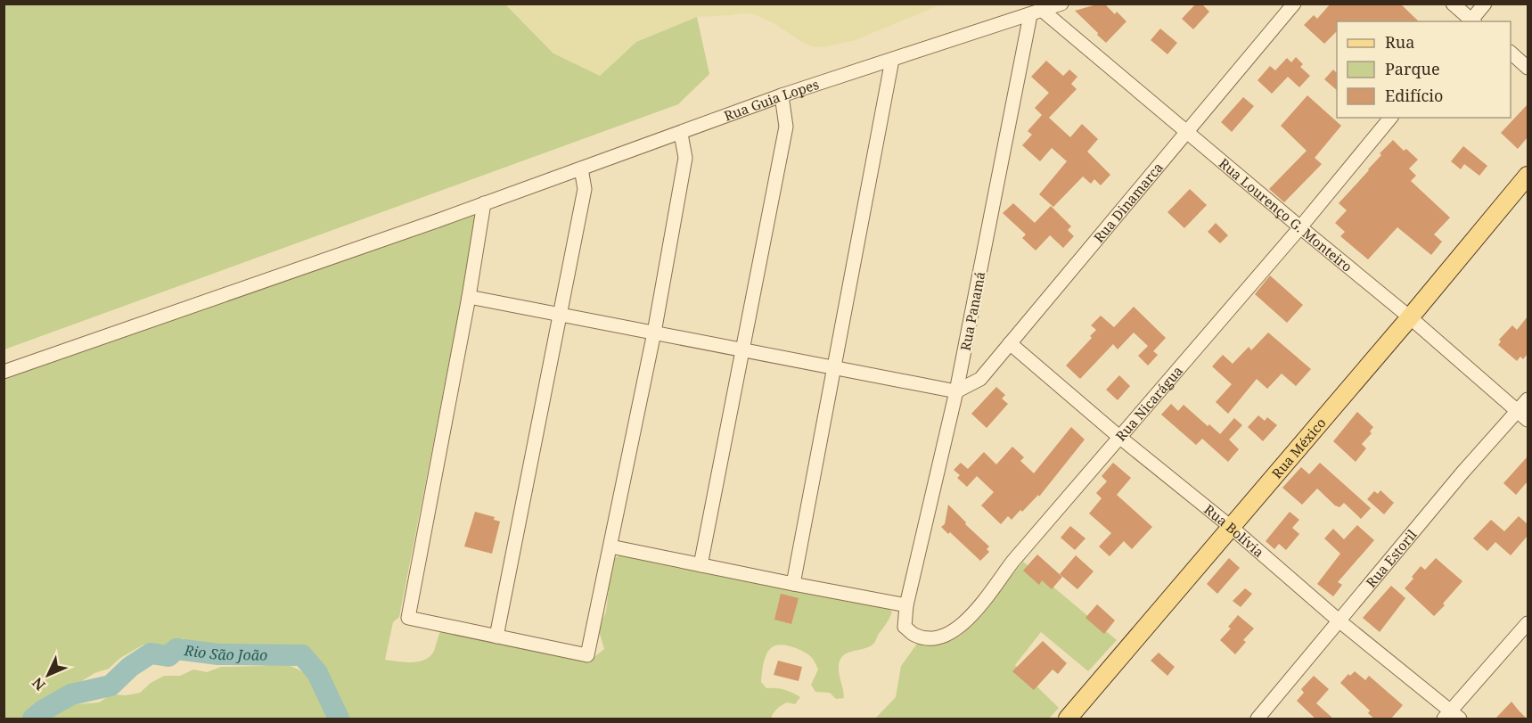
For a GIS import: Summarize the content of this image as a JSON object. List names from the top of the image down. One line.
{"streets":{"main road":["Rua México"],"street":["Rua Guia Lopes","Rua Dinamarca","Rua Lourenço G. Monteiro","Rua Panamá","Rua Nicarágua","Rua Bolívia","Rua Estoril"]},"crossings":[["Rua Guia Lopes","Rua Lourenço G. Monteiro"],["Rua Guia Lopes","Rua Panamá"],["Rua Dinamarca","Rua Lourenço G. Monteiro"],["Rua Dinamarca","Rua Panamá"],["Rua Dinamarca","Rua Bolívia"],["Rua Lourenço G. Monteiro","Rua Panamá"],["Rua Lourenço G. Monteiro","Rua Nicarágua"],["Rua Lourenço G. Monteiro","Rua México"],["Rua Lourenço G. Monteiro","Rua Estoril"],["Rua Panamá","Rua Nicarágua"],["Rua Nicarágua","Rua Bolívia"],["Rua México","Rua Bolívia"],["Rua Bolívia","Rua Estoril"]],"water":["Rio São João"],"legend":["Rua","Parque","Edifício"],"north":"bottom left"}
